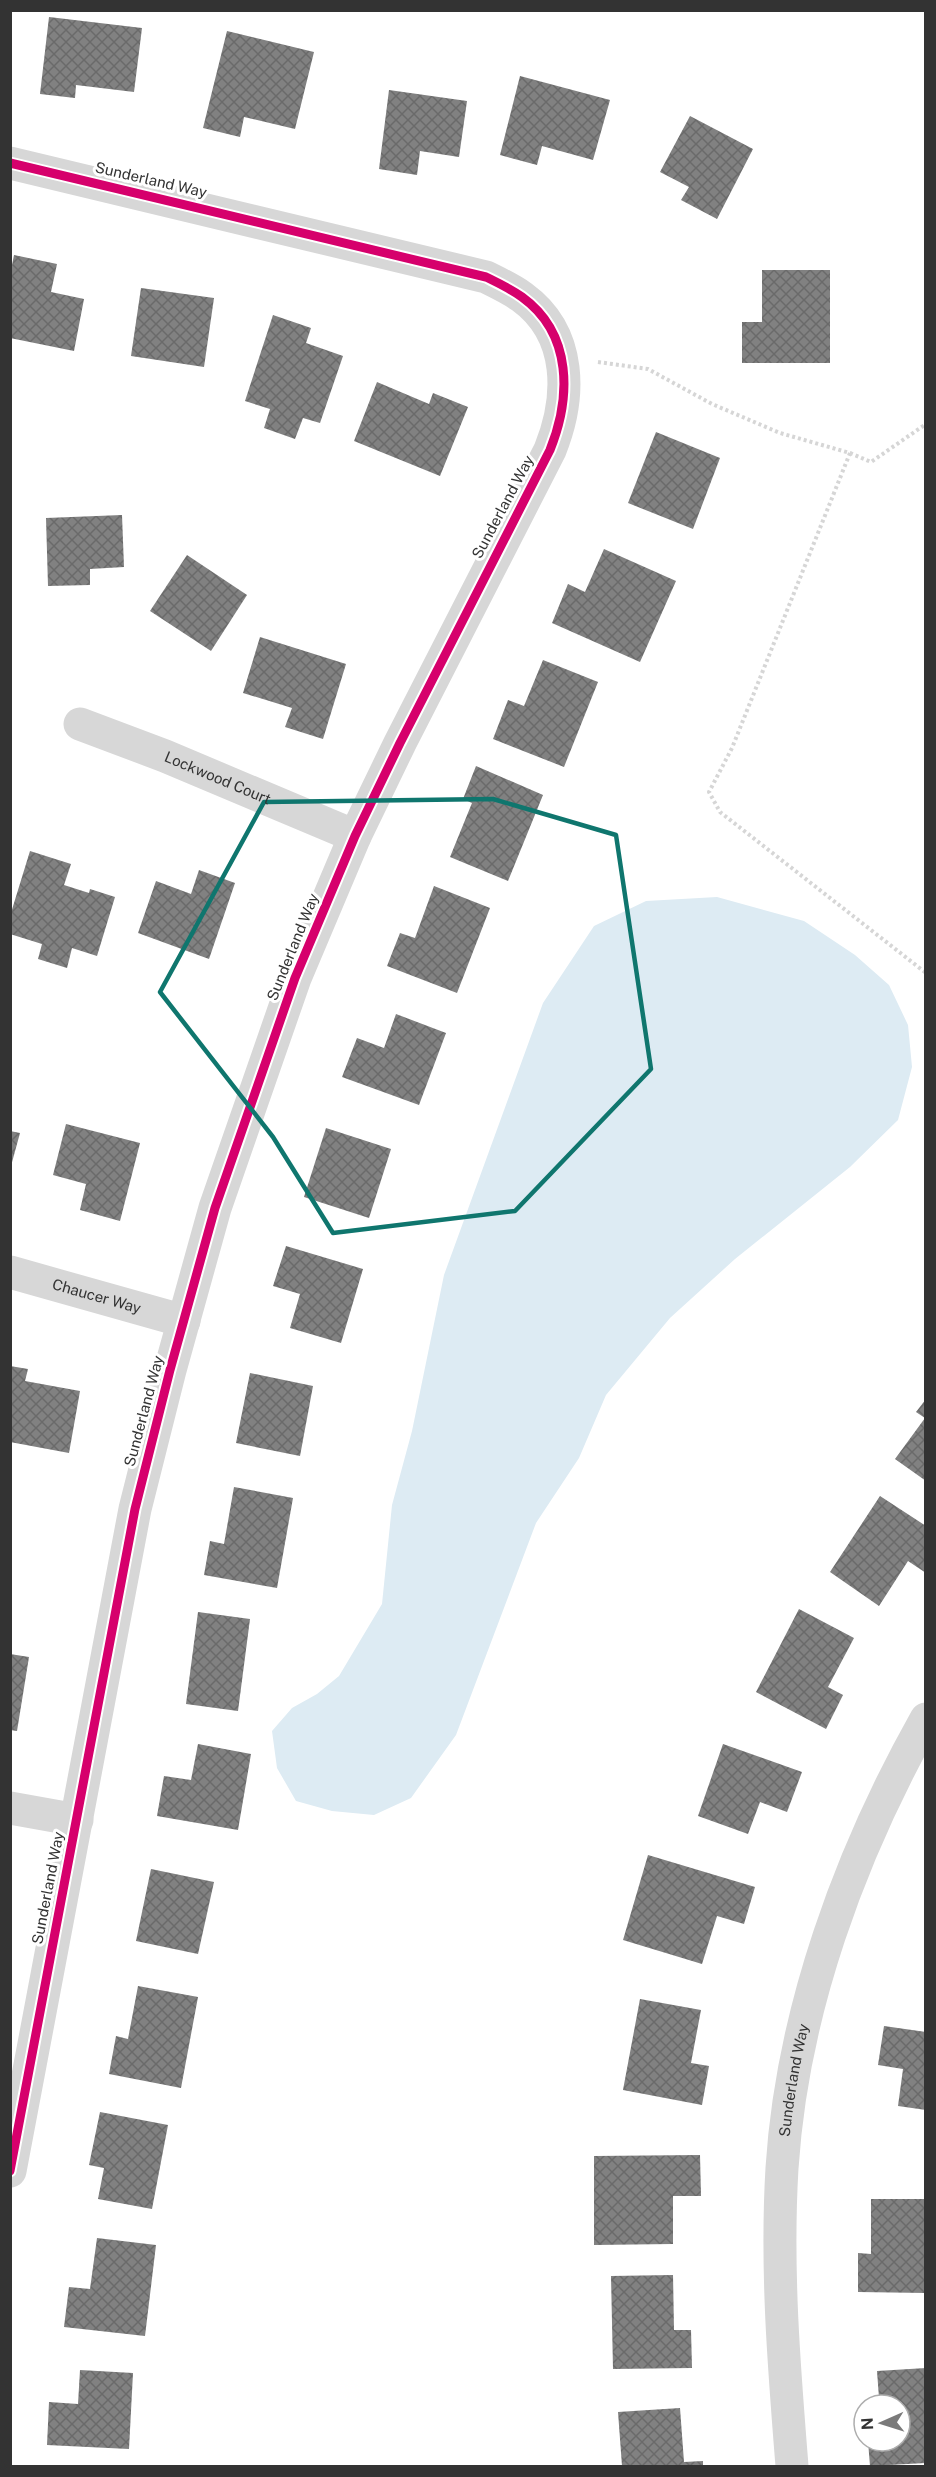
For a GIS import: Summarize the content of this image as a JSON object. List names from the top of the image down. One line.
{"streets":{"street":["Sunderland Way","Lockwood Court","Chaucer Way"]},"crossings":[["Sunderland Way","Lockwood Court"],["Sunderland Way","Chaucer Way"]],"north":"left"}
